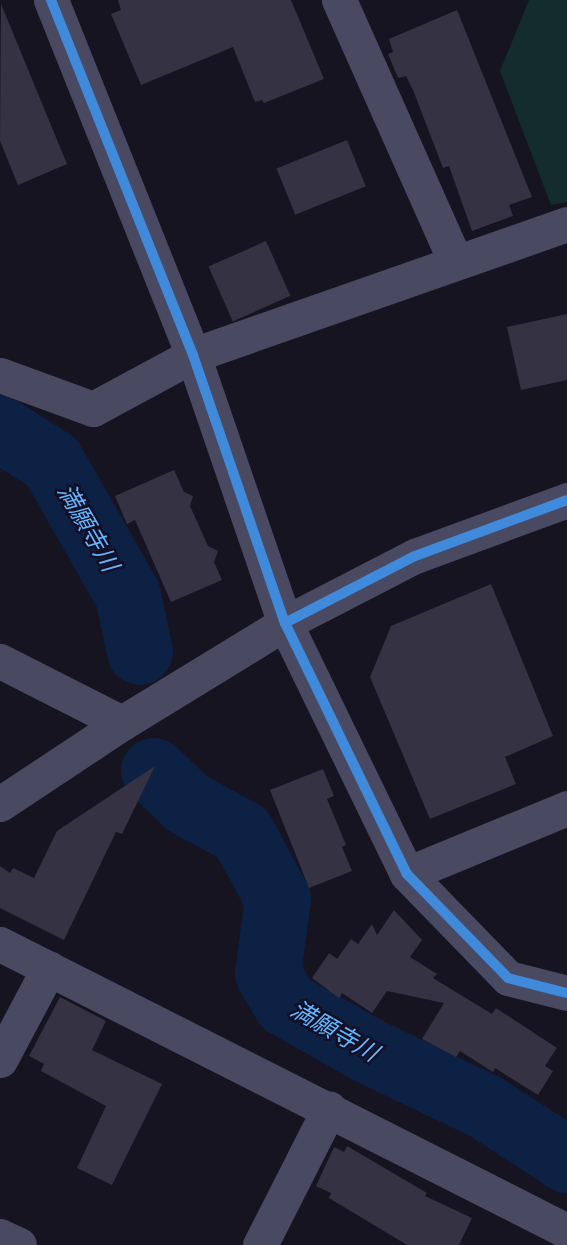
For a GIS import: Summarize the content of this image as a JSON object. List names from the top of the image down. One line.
{"water":["満願寺川"]}
